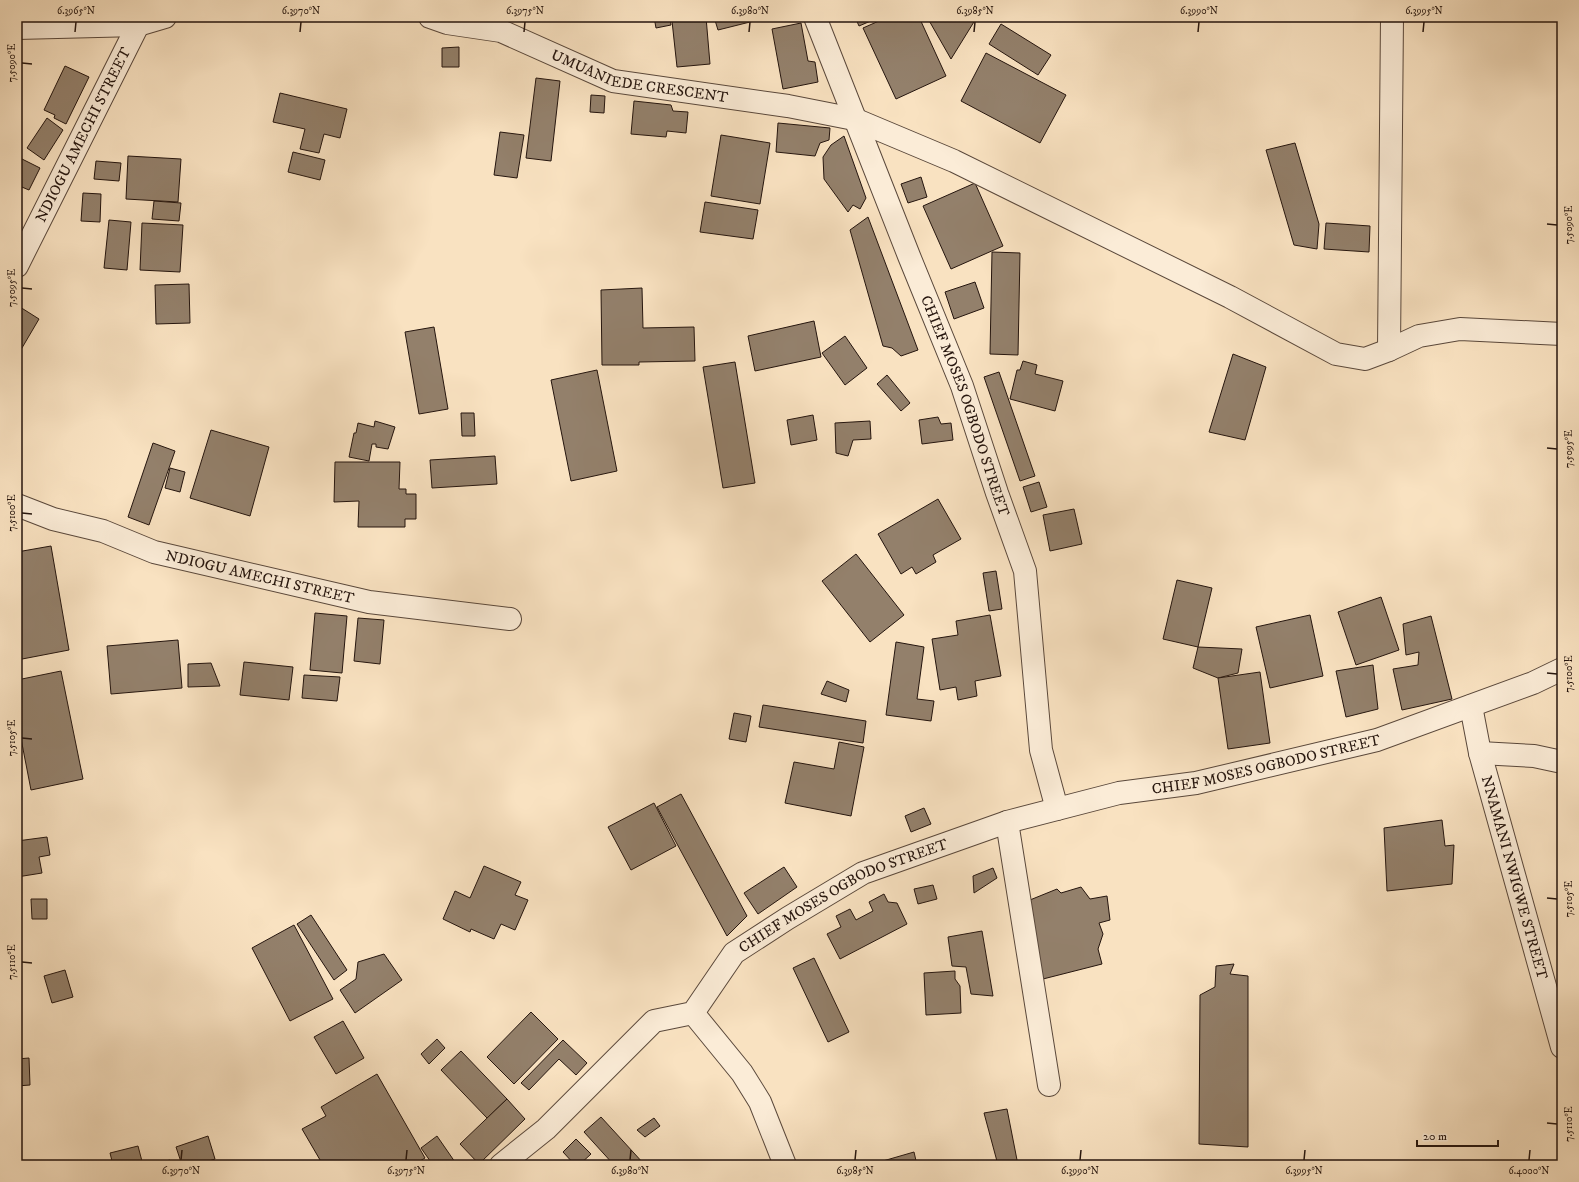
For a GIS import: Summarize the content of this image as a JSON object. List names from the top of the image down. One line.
{"streets":{"street":["UMUANIEDE CRESCENT","NDIOGU AMECHI STREET","CHIEF MOSES OGBODO STREET","NNAMANI NWIGWE STREET"]},"crossings":[["UMUANIEDE CRESCENT","CHIEF MOSES OGBODO STREET"],["CHIEF MOSES OGBODO STREET","NNAMANI NWIGWE STREET"]],"scale_bar":"20 m","coordinates":["6.3965°N","6.3970°N","6.3975°N","6.3980°N","6.3985°N","6.3990°N","6.3995°N","7.5090°E","7.5095°E","7.5100°E","7.5105°E","7.5110°E","6.4000°N"]}
